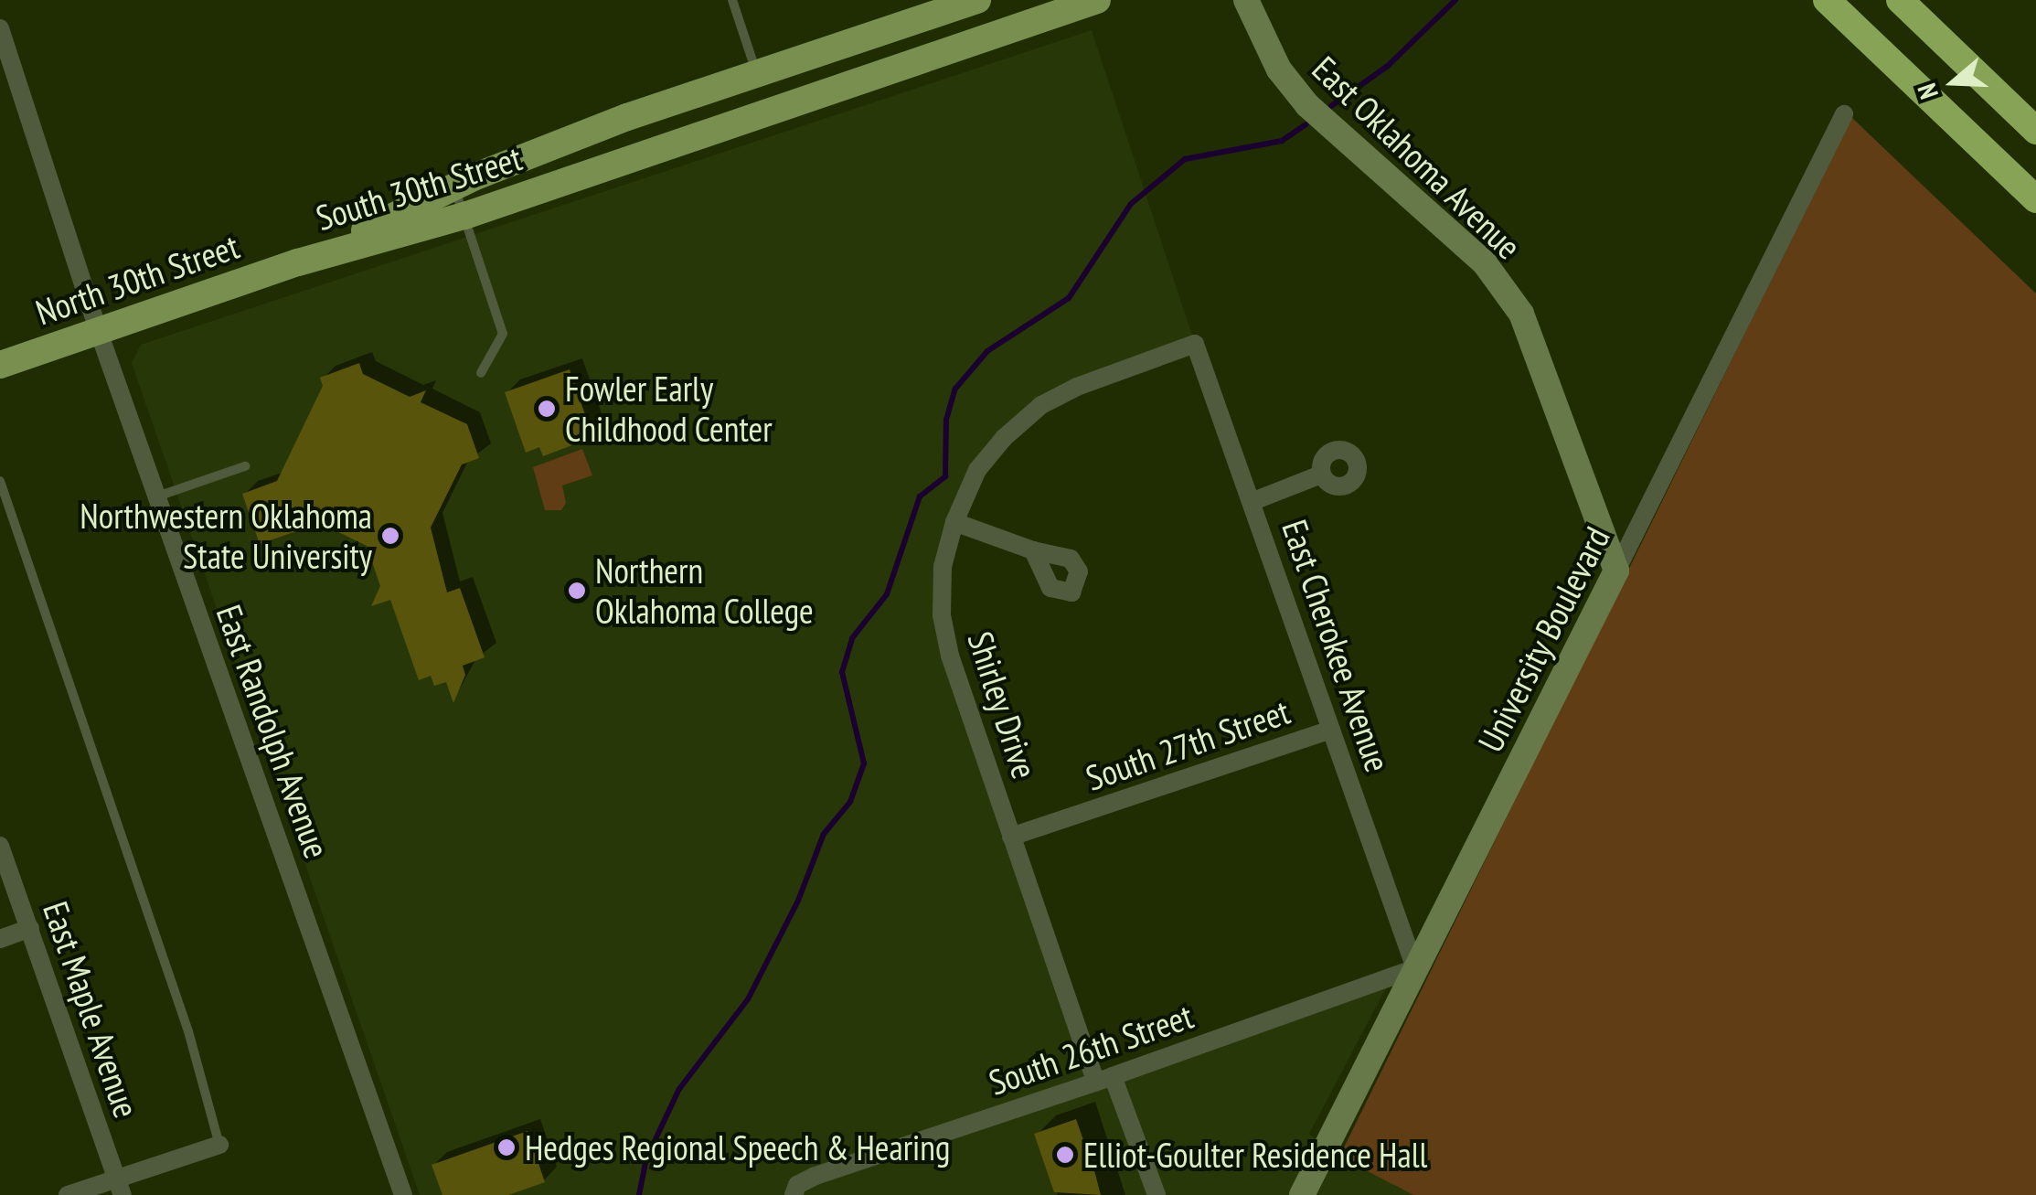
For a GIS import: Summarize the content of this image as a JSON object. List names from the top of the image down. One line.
{"streets":{"main road":["South 30th Street","North 30th Street"],"street":["East Oklahoma Avenue","University Boulevard","East Cherokee Avenue","Shirley Drive","East Randolph Avenue","South 27th Street","East Maple Avenue","South 26th Street"]},"crossings":[["East Oklahoma Avenue","University Boulevard"],["South 30th Street","North 30th Street"],["North 30th Street","East Randolph Avenue"],["University Boulevard","East Cherokee Avenue"],["University Boulevard","South 26th Street"],["East Cherokee Avenue","Shirley Drive"],["East Cherokee Avenue","South 27th Street"],["East Cherokee Avenue","South 26th Street"],["Shirley Drive","South 27th Street"],["Shirley Drive","South 26th Street"]],"places":["Fowler Early Childhood Center","Northwestern Oklahoma State University","Northern Oklahoma College","Hedges Regional Speech & Hearing","Elliot-Goulter Residence Hall"],"north":"left"}
